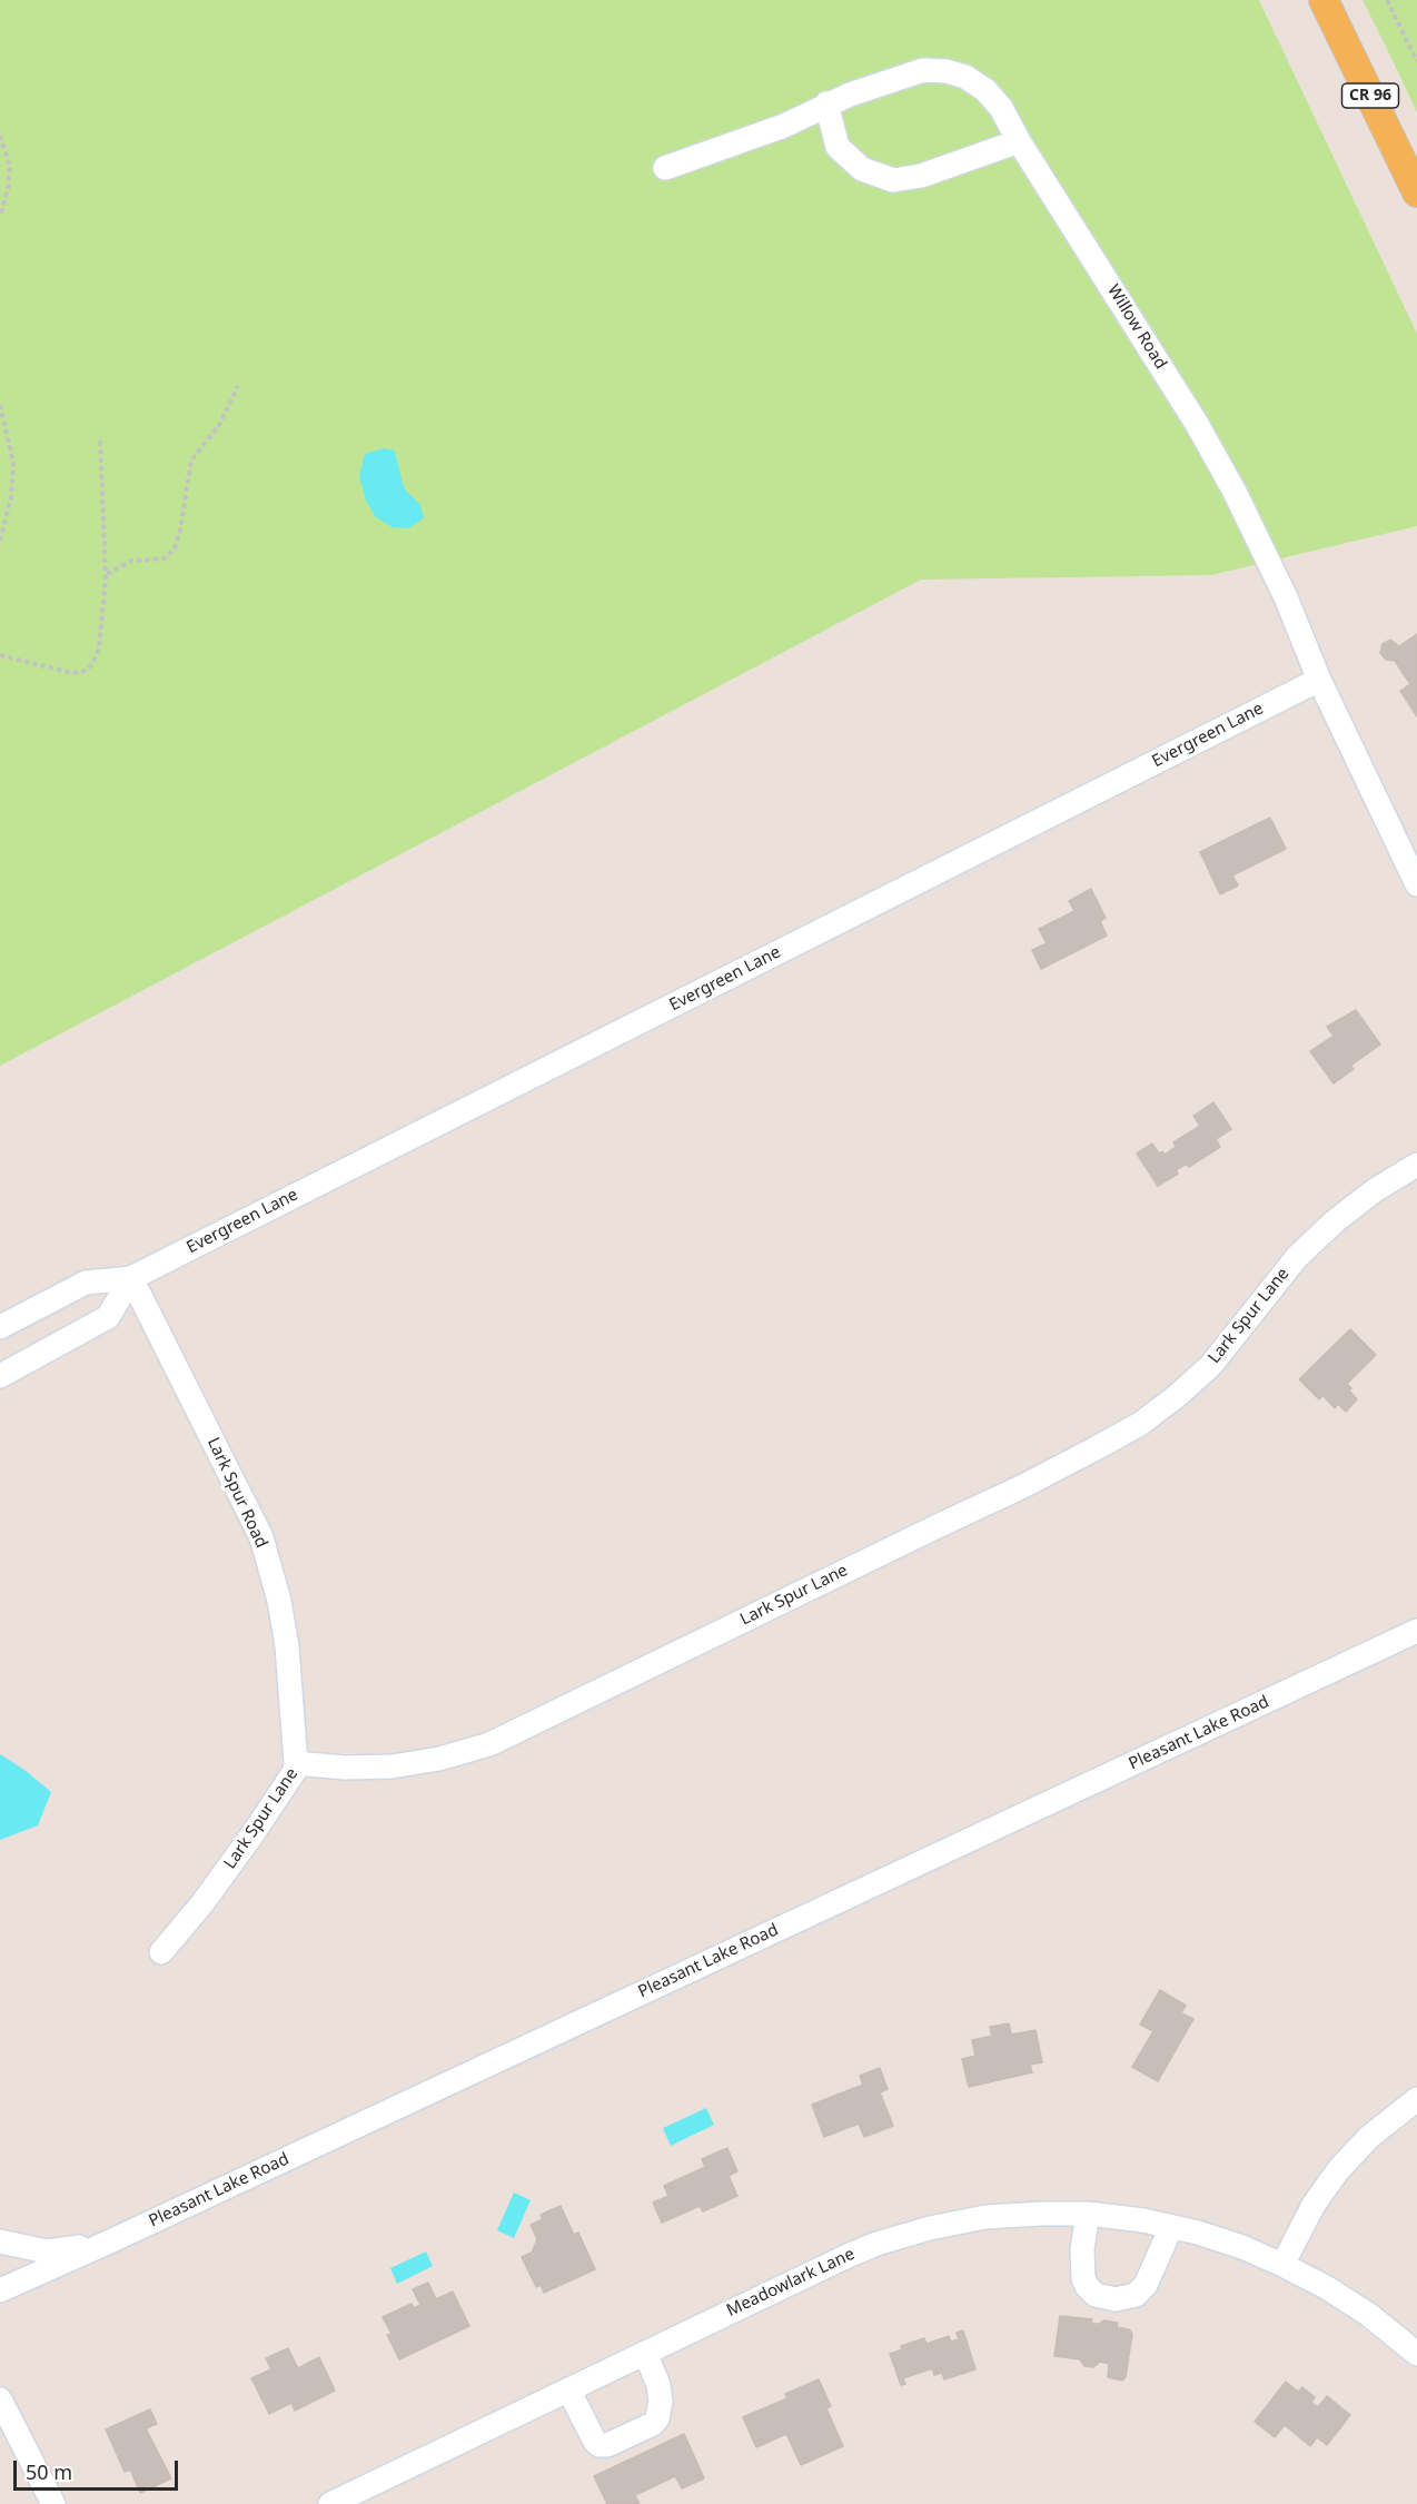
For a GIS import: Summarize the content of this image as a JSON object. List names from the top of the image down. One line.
{"streets":{"main road":["CR 96"],"street":["Willow Road","Evergreen Lane","Lark Spur Lane","Lark Spur Road","Pleasant Lake Road","Meadowlark Lane"]},"crossings":[["Willow Road","Evergreen Lane"],["Evergreen Lane","Lark Spur Road"],["Lark Spur Lane","Lark Spur Road"]],"scale_bar":"50 m"}
